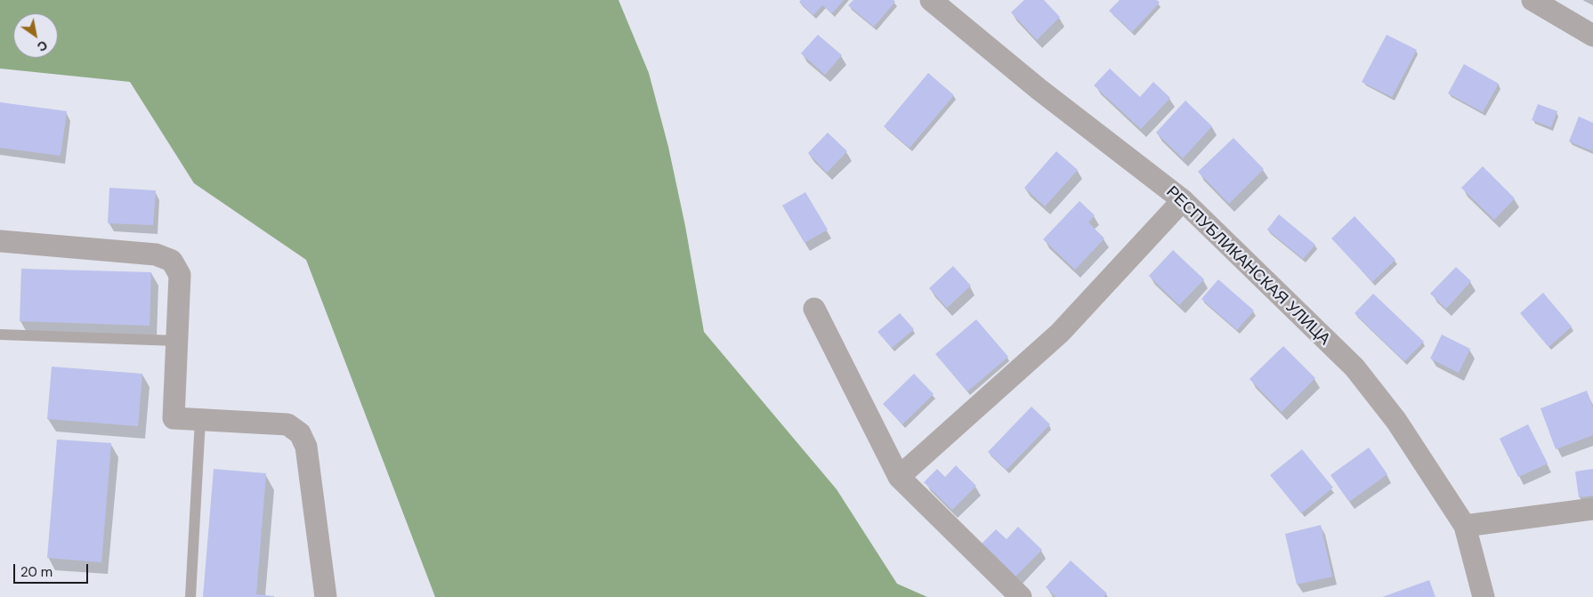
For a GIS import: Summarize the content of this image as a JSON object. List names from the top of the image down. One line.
{"streets":{"street":["РЕСПУБЛИКАНСКАЯ УЛИЦА"]},"scale_bar":"20 m","north":"bottom right"}
